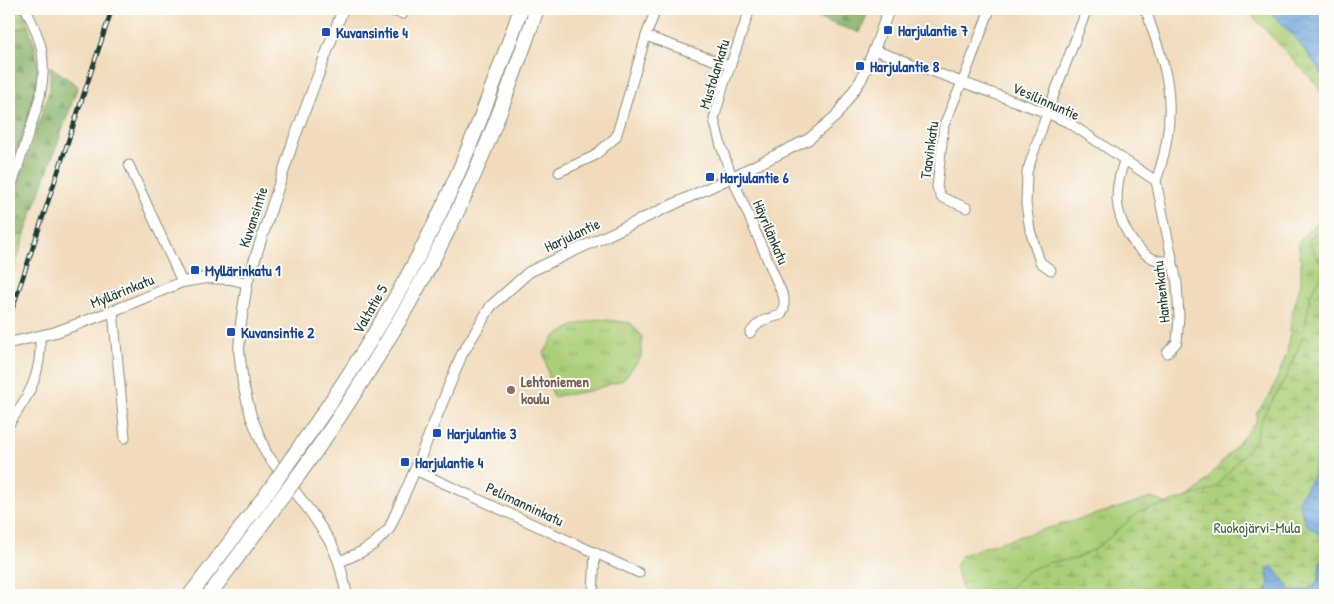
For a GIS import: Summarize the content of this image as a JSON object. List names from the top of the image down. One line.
{"streets":{"highway":["Valtatie 5"],"street":["Mustolankatu","Vesilinnuntie","Taavinkatu","Kuvansintie","Häyrilänkatu","Harjulantie","Myllärinkatu","Hanhenkatu","Pelimanninkatu"]},"crossings":[["Mustolankatu","Häyrilänkatu"],["Mustolankatu","Harjulantie"],["Vesilinnuntie","Taavinkatu"],["Vesilinnuntie","Harjulantie"],["Vesilinnuntie","Hanhenkatu"],["Kuvansintie","Harjulantie"],["Kuvansintie","Myllärinkatu"],["Häyrilänkatu","Harjulantie"],["Harjulantie","Pelimanninkatu"]],"parks":["Ruokojärvi-Mula"],"places":{"transit":["Harjulantie 7","Kuvansintie 4","Harjulantie 8","Harjulantie 6","Myllärinkatu 1","Kuvansintie 2","Harjulantie 3","Harjulantie 4"],"other":["Lehtoniemen koulu"]}}
